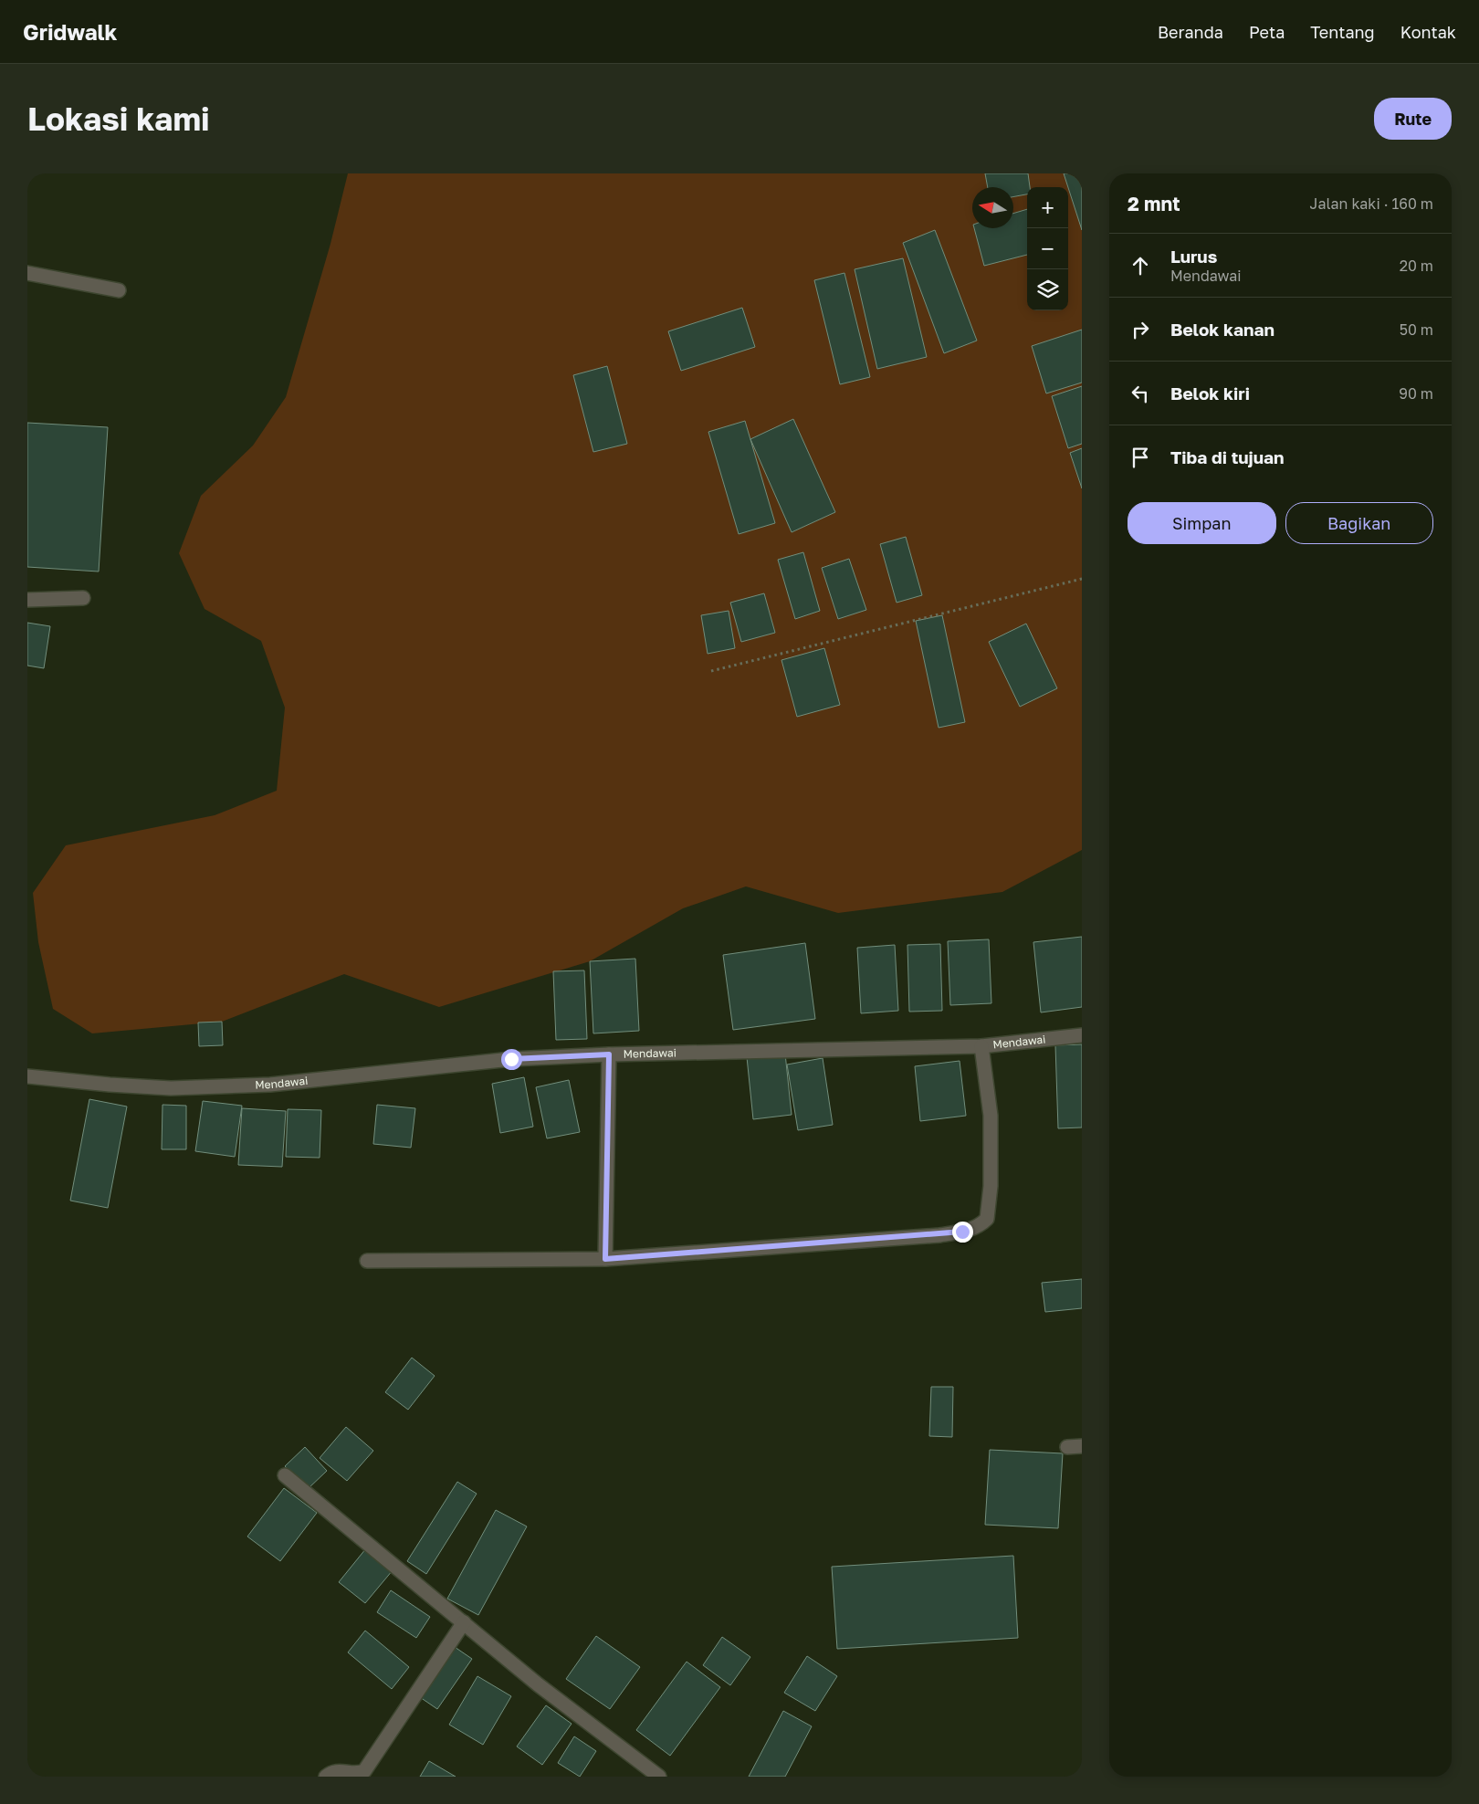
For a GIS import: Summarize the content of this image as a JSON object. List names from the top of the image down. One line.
{"streets":{"street":["Mendawai"]},"north":"left","page":{"header":"Gridwalk","nav":["Beranda","Peta","Tentang","Kontak"],"buttons":["Rute",["Simpan","Bagikan"]],"title":"Lokasi kami","heading":["2 mnt","Jalan kaki · 160 m"],"map_buttons":["+","−"],"list":[["Lurus","Mendawai","20 m"],["Belok kanan","50 m"],["Belok kiri","90 m"],"Tiba di tujuan"]}}
